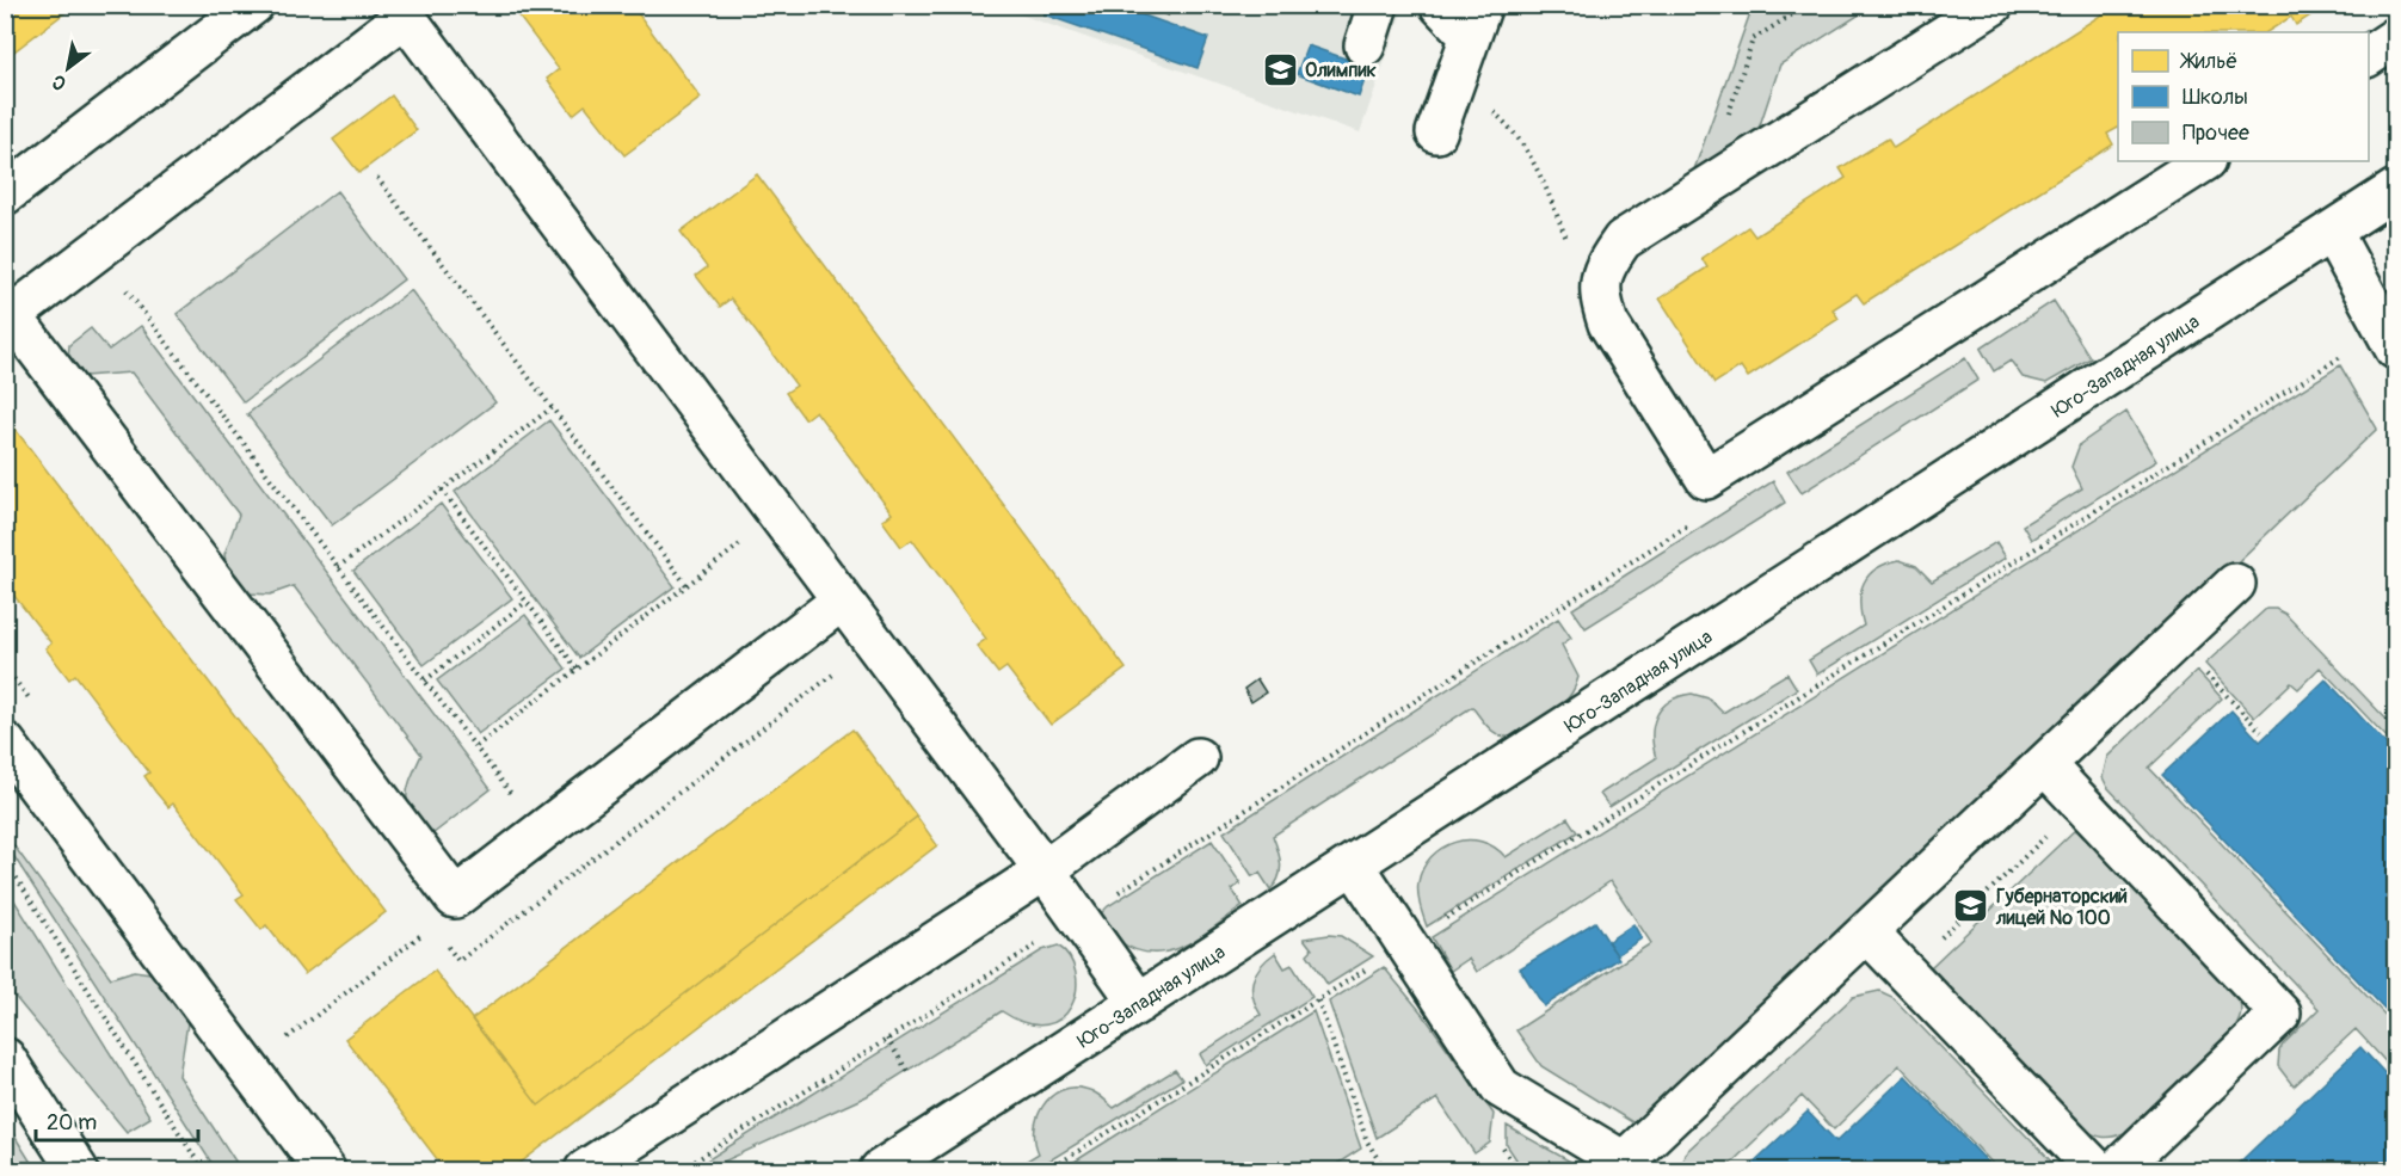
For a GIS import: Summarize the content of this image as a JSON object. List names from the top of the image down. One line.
{"streets":{"street":["Юго-Западная улица"]},"places":{"school or university":["Олимпик","Губернаторский лицей № 100"]},"legend":["Жильё","Школы","Прочее"],"scale_bar":"20 m","north":"bottom left"}
